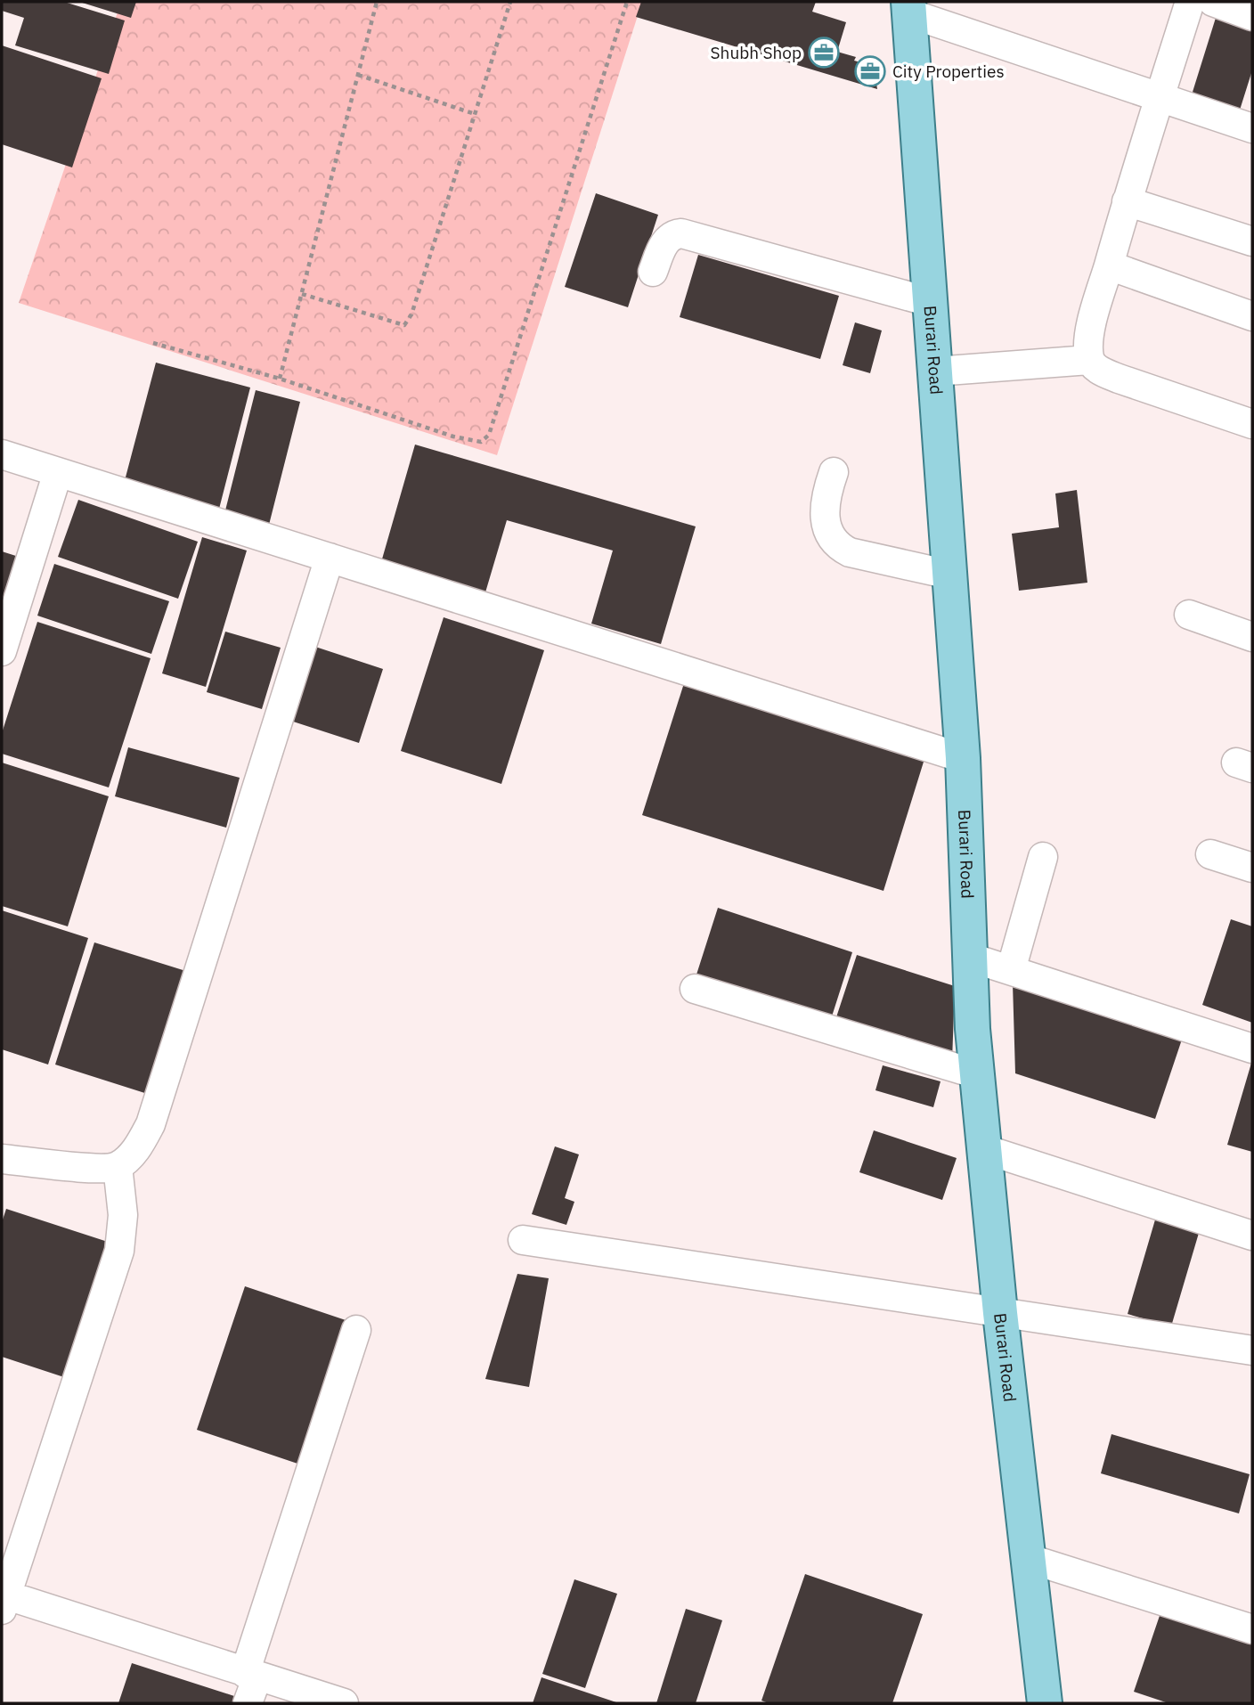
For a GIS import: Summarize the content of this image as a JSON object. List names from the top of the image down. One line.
{"streets":{"main road":["Burari Road"]},"places":{"office":["Shubh Shop","City Properties"]}}
